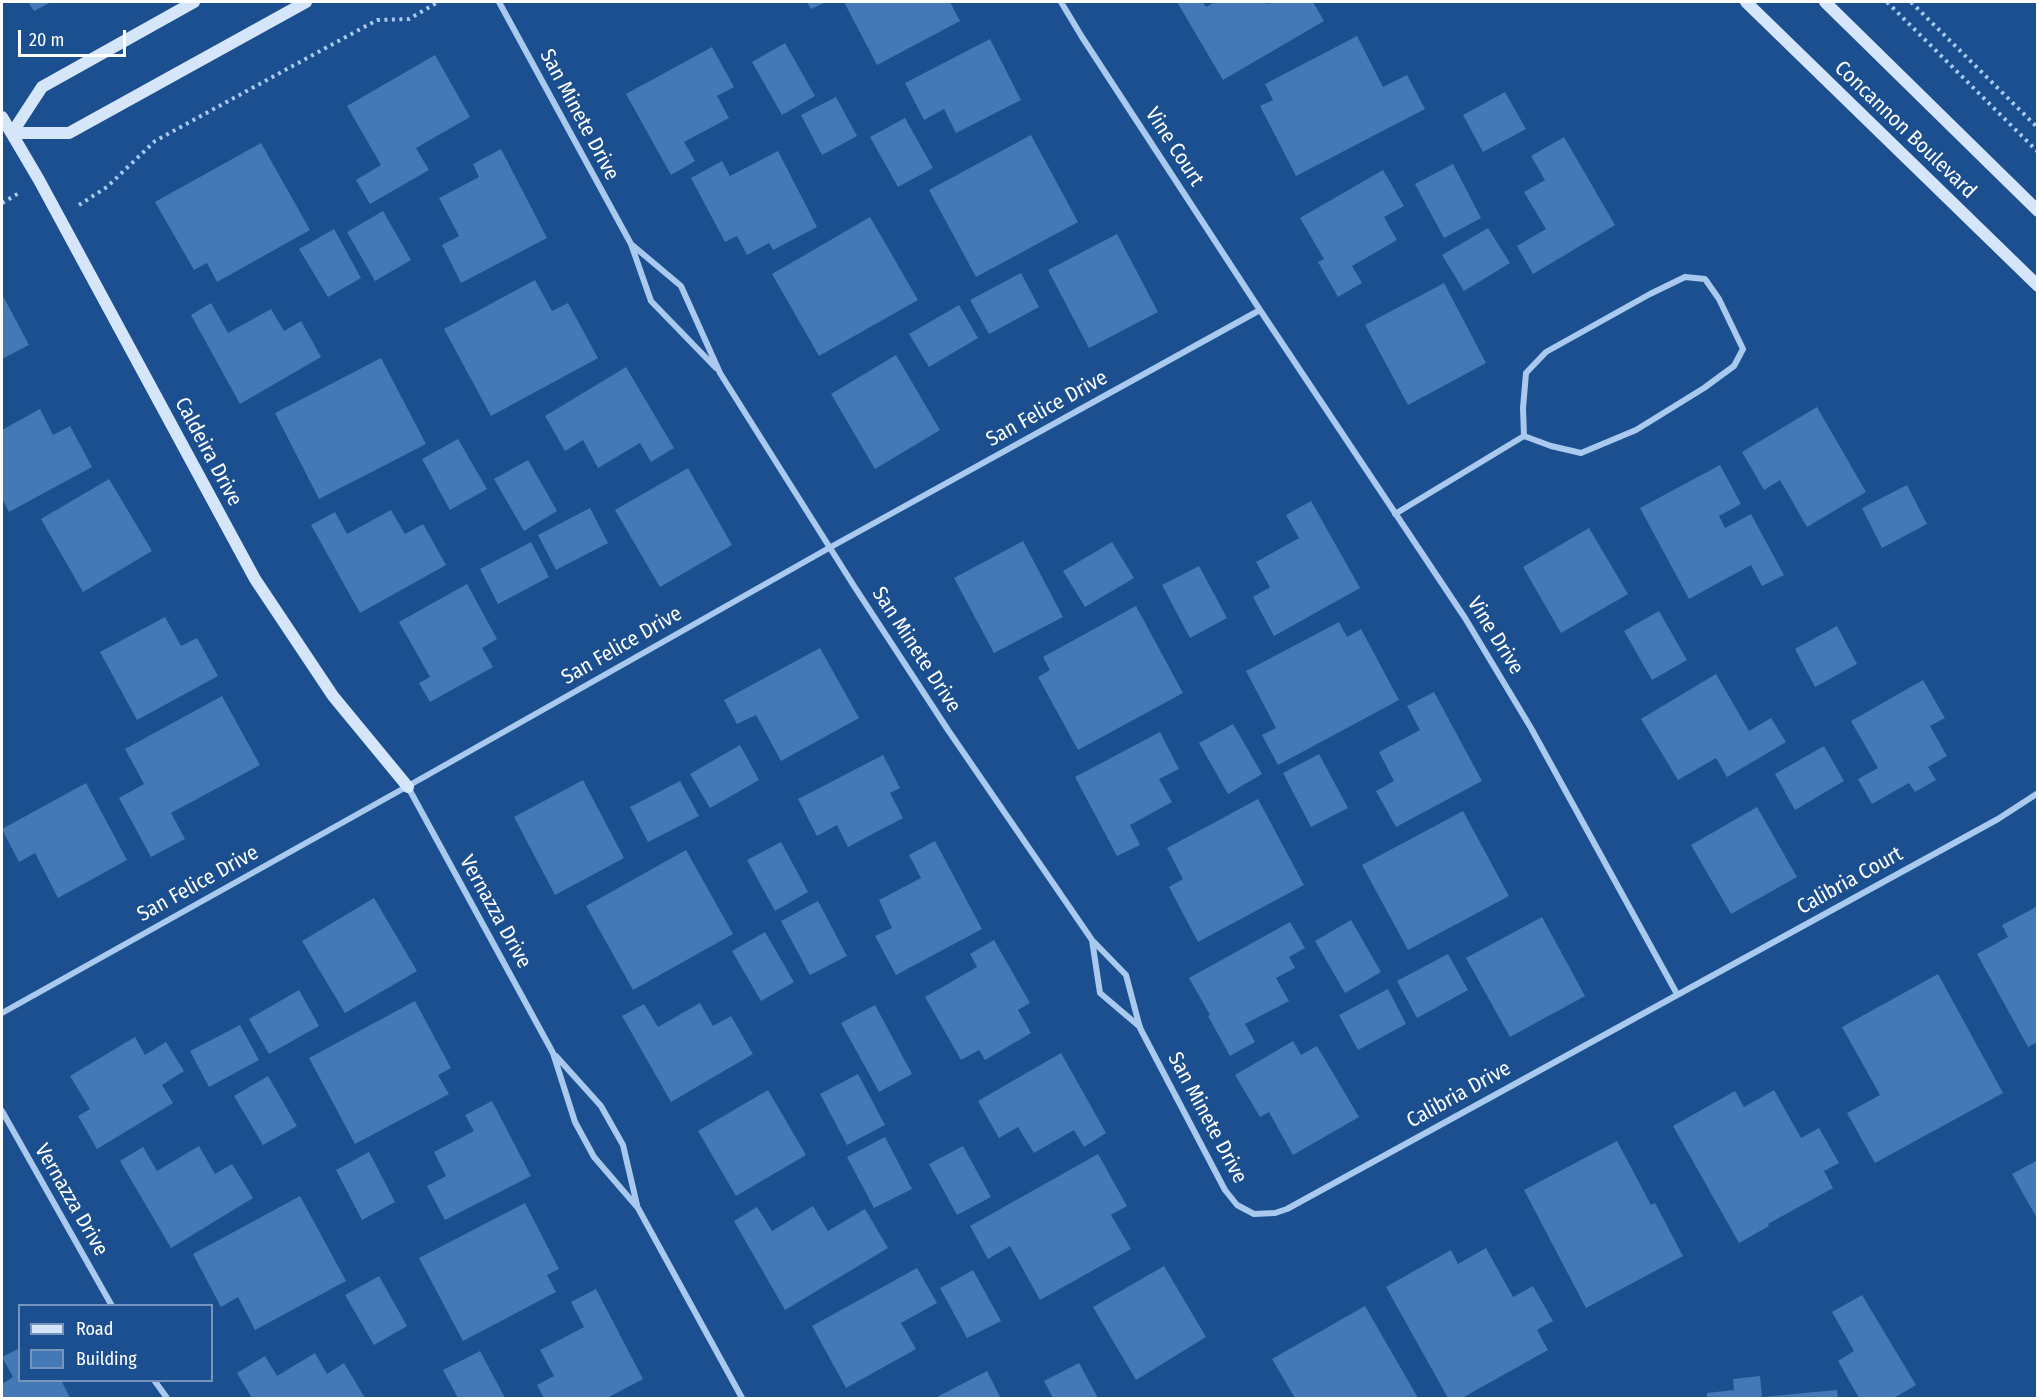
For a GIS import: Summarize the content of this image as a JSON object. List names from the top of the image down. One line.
{"streets":{"street":["San Minete Drive","Concannon Boulevard","Vine Court","San Felice Drive","Caldeira Drive","Vine Drive","Calibria Court","Vernazza Drive","Calibria Drive"]},"crossings":[["San Minete Drive","San Felice Drive"],["San Minete Drive","Calibria Drive"],["Vine Court","San Felice Drive"],["Vine Court","Vine Drive"],["San Felice Drive","Caldeira Drive"],["San Felice Drive","Vine Drive"],["San Felice Drive","Vernazza Drive"],["Caldeira Drive","Vernazza Drive"],["Vine Drive","Calibria Court"],["Vine Drive","Calibria Drive"],["Calibria Court","Calibria Drive"]],"legend":["Road","Building"],"scale_bar":"20 m"}
